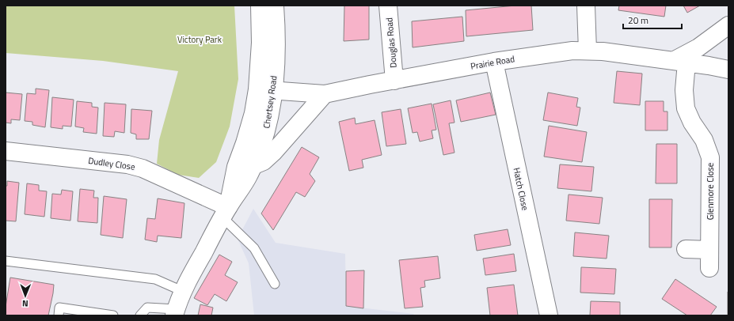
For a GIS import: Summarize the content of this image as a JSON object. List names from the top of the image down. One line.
{"streets":{"street":["Douglas Road","Prairie Road","Chertsey Road","Dudley Close","Hatch Close","Glenmore Close"]},"crossings":[["Douglas Road","Prairie Road"],["Prairie Road","Chertsey Road"],["Prairie Road","Hatch Close"],["Prairie Road","Glenmore Close"],["Chertsey Road","Dudley Close"]],"parks":["Victory Park"],"scale_bar":"20 m","north":"bottom"}
